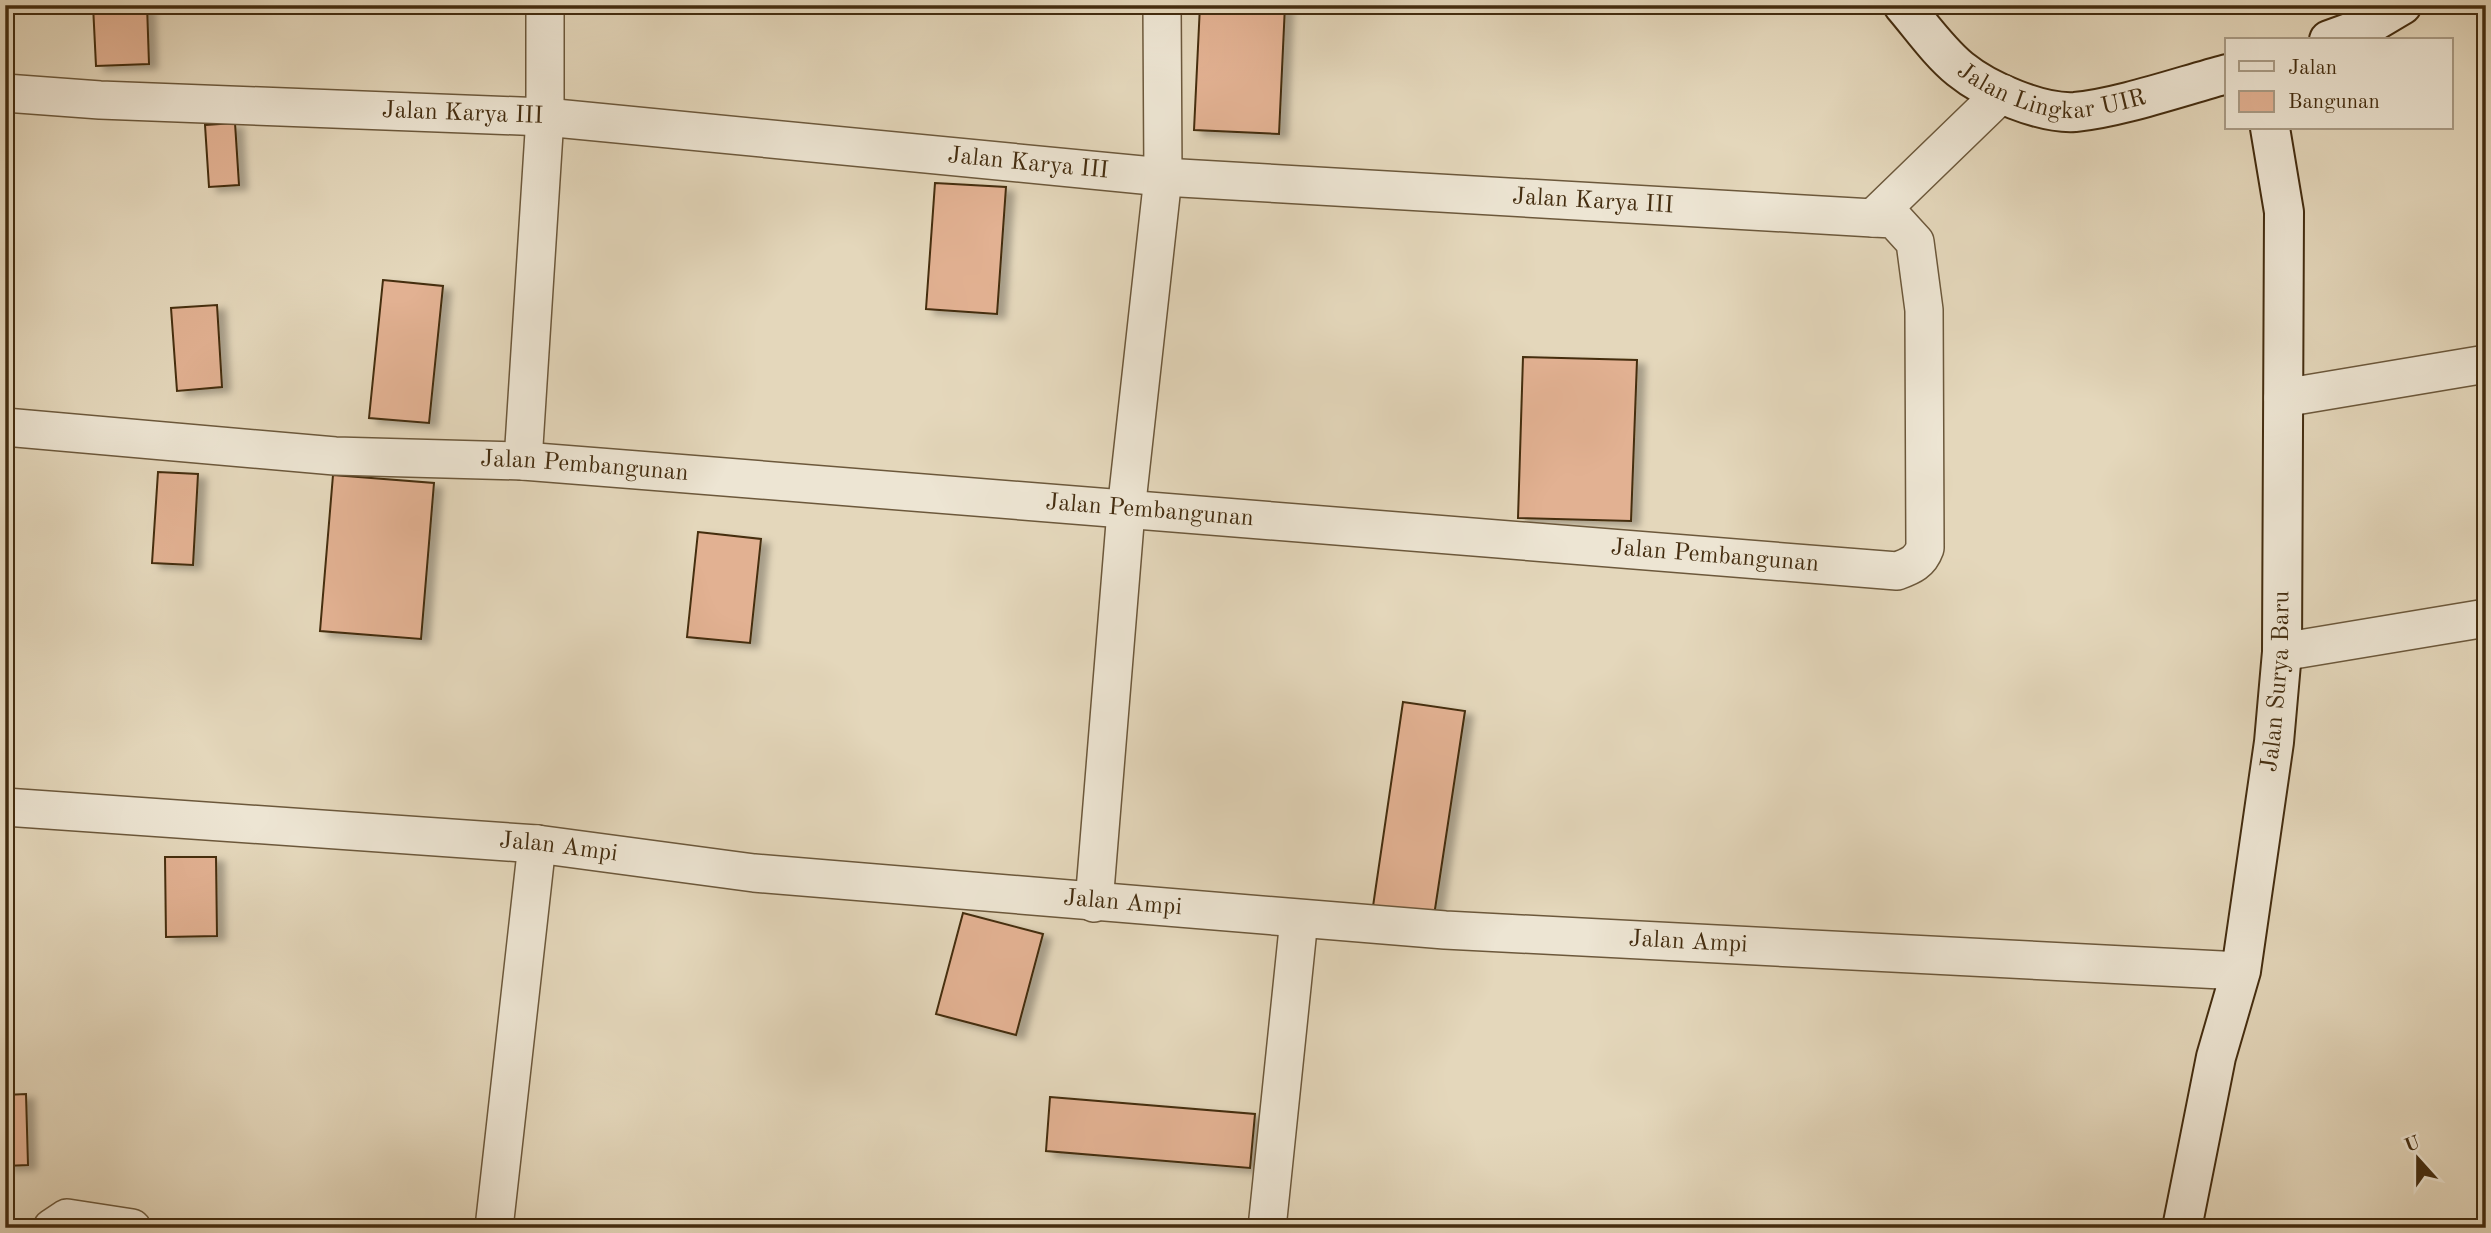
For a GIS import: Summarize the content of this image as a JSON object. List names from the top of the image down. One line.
{"streets":{"street":["Jalan Lingkar UIR","Jalan Karya III","Jalan Pembangunan","Jalan Surya Baru","Jalan Ampi"]},"crossings":[["Jalan Karya III","Jalan Pembangunan"],["Jalan Surya Baru","Jalan Ampi"]],"legend":["Jalan","Bangunan"],"north":"top"}
